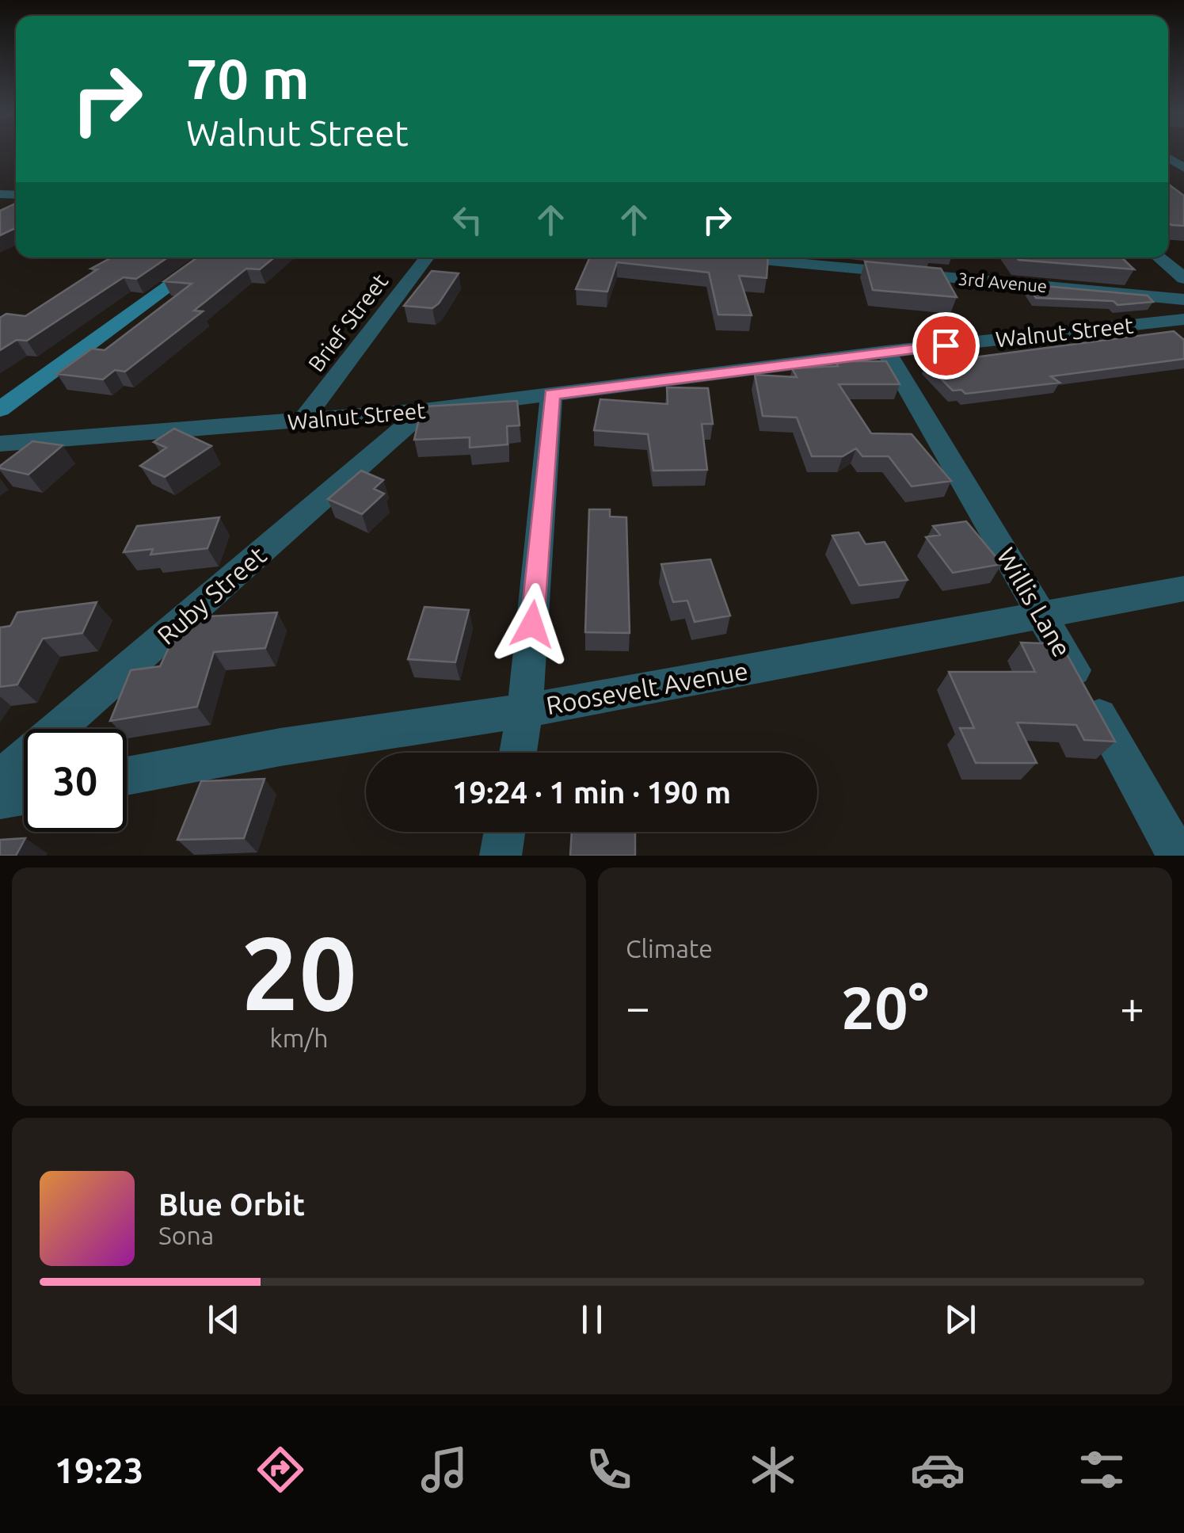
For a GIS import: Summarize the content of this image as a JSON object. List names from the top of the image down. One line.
{"streets":{"street":["3rd Avenue","Brief Street","Walnut Street","Ruby Street","Willis Lane","Roosevelt Avenue"]},"crossings":[["Brief Street","Walnut Street"],["Walnut Street","Ruby Street"],["Walnut Street","Willis Lane"],["Willis Lane","Roosevelt Avenue"]],"page":{"turn":["70 m","Walnut Street"],"limit":"30","trip":"19:24 · 1 min · 190 m","tile":[["20","km/h"],"Climate"],"heat":["−","20°","+"],"song":["Blue Orbit","Sona"],"tabs":"19:23"}}
